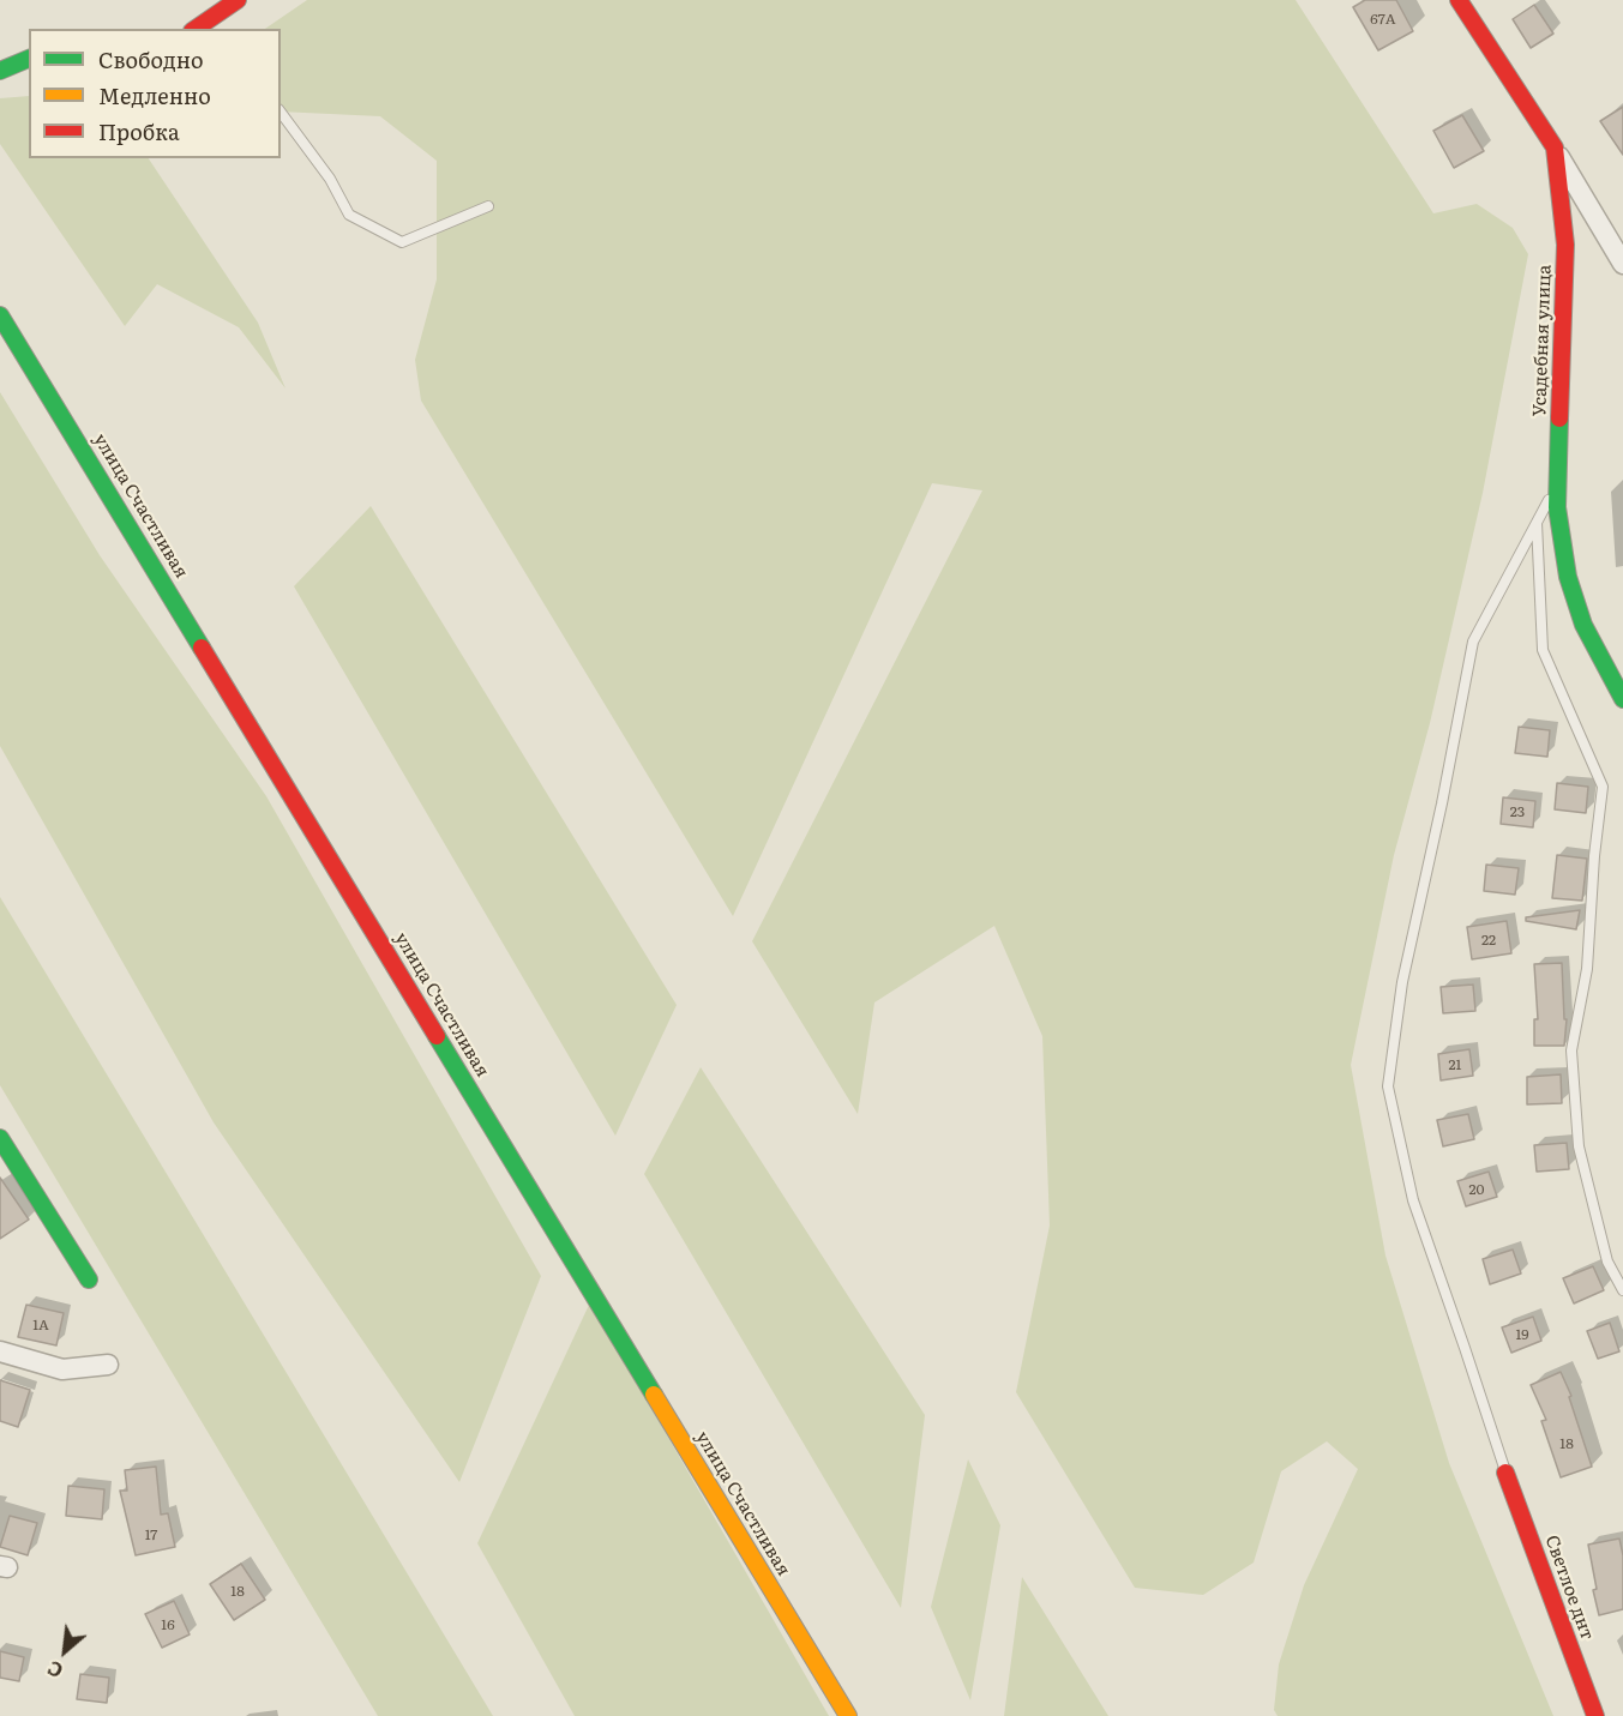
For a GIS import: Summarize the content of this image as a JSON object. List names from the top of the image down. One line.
{"streets":{"street":["Усадебная улица","улица Счастливая","Светлое днт"]},"house_numbers":["67А","23","22","21","20","1А","19","18","17","18","16"],"legend":["Свободно","Медленно","Пробка"],"north":"bottom left"}
